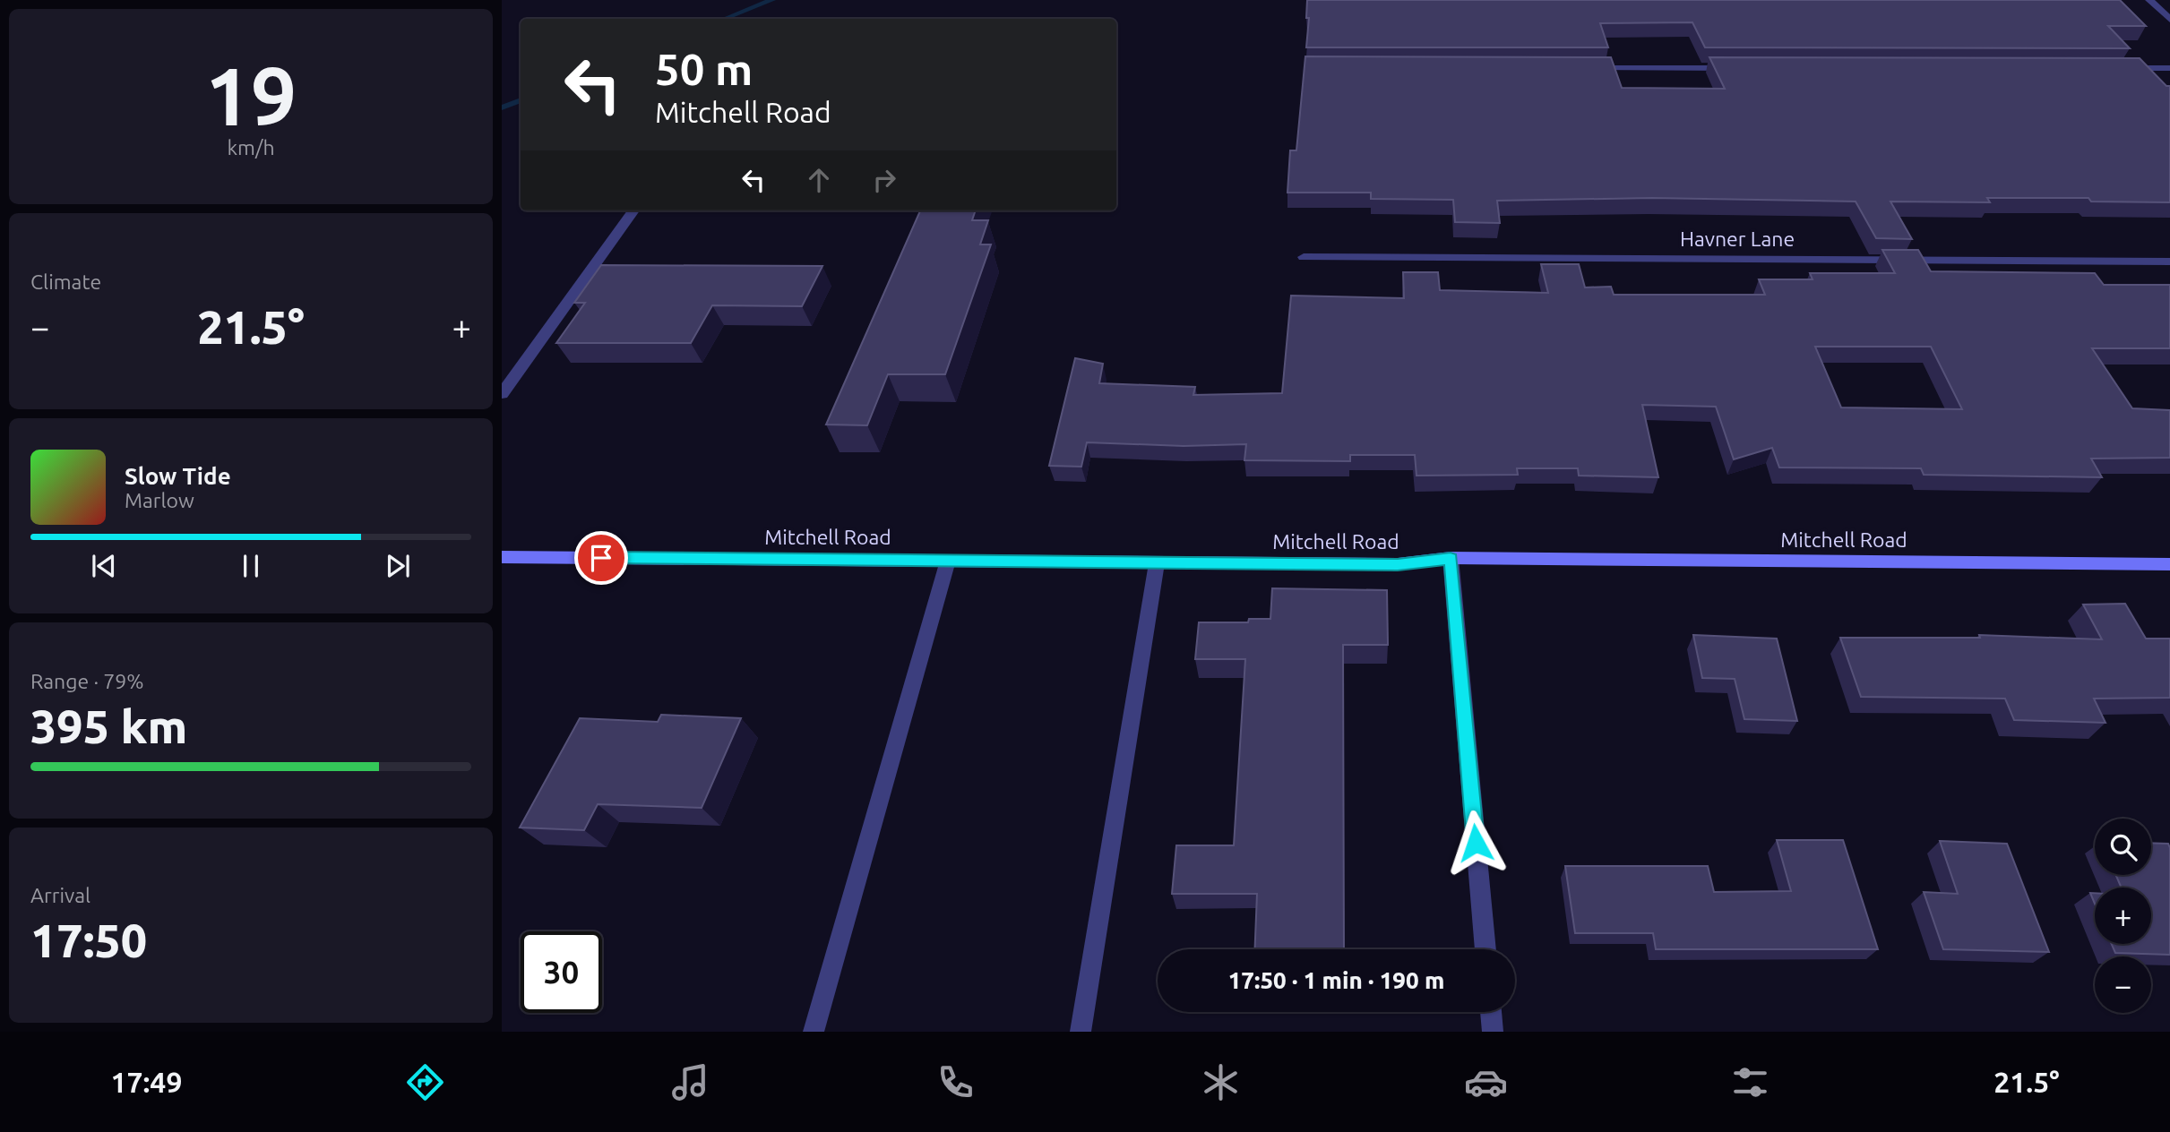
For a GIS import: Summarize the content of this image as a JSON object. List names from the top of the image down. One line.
{"streets":{"street":["Havner Lane","Mitchell Road"]},"page":{"tile":[["19","km/h"],"Climate",["Range · 79%","395 km"],["Arrival","17:50"]],"turn":["50 m","Mitchell Road"],"heat":["−","21.5°","+"],"song":["Slow Tide","Marlow"],"map_buttons":["+","−"],"limit":"30","trip":"17:50 · 1 min · 190 m","tabs":["17:49","21.5°"]}}
